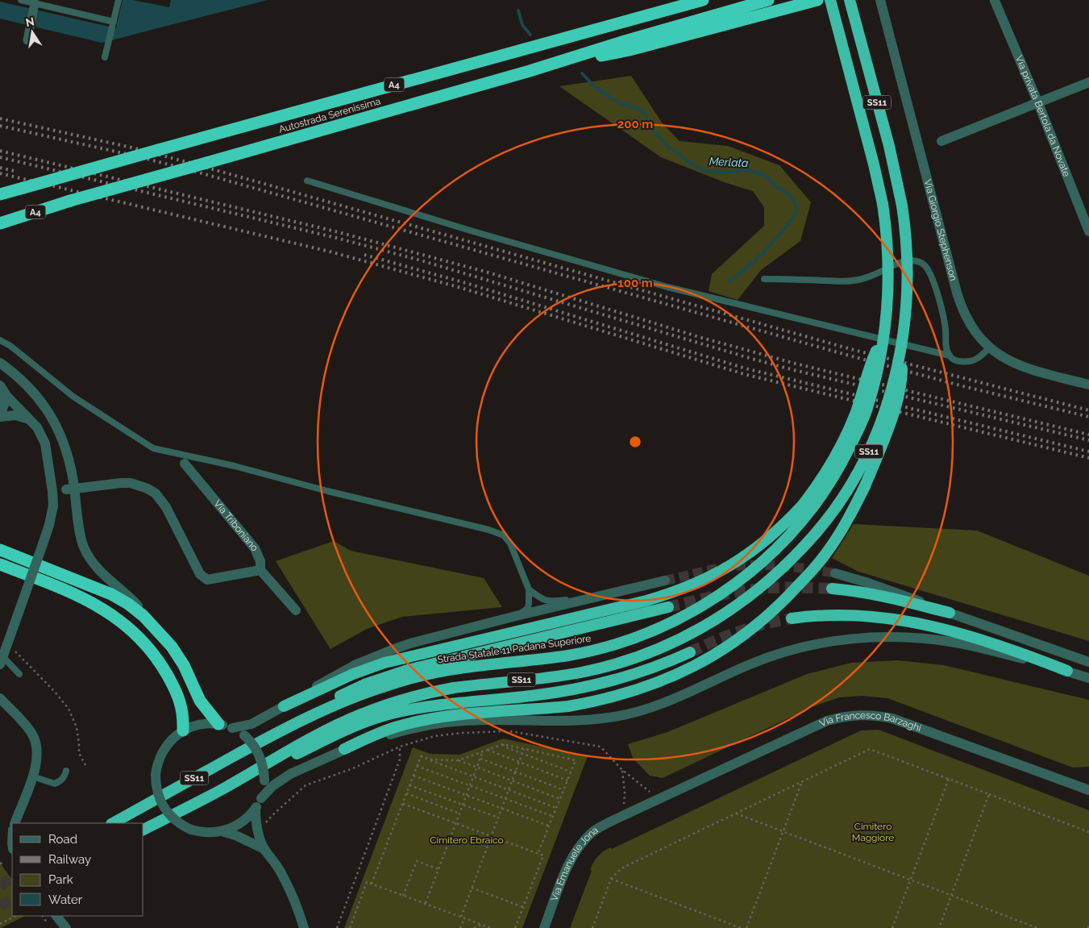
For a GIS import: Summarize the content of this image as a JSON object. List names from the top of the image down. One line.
{"streets":{"highway":["A4","SS11","Autostrada Serenissima","Strada Statale 11 Padana Superiore"],"street":["Via privata Bertola da Novate","Via Giorgio Stephenson","Via Triboniano","Via Francesco Barzaghi","Via Emanuele Jona"]},"crossings":[["A4","Autostrada Serenissima"],["Via Francesco Barzaghi","Via Emanuele Jona"]],"water":["Merlata"],"parks":["Cimitero Maggiore","Cimitero Ebraico"],"legend":["Road","Railway","Park","Water"],"north":"top","rings":["200 m","100 m"]}
